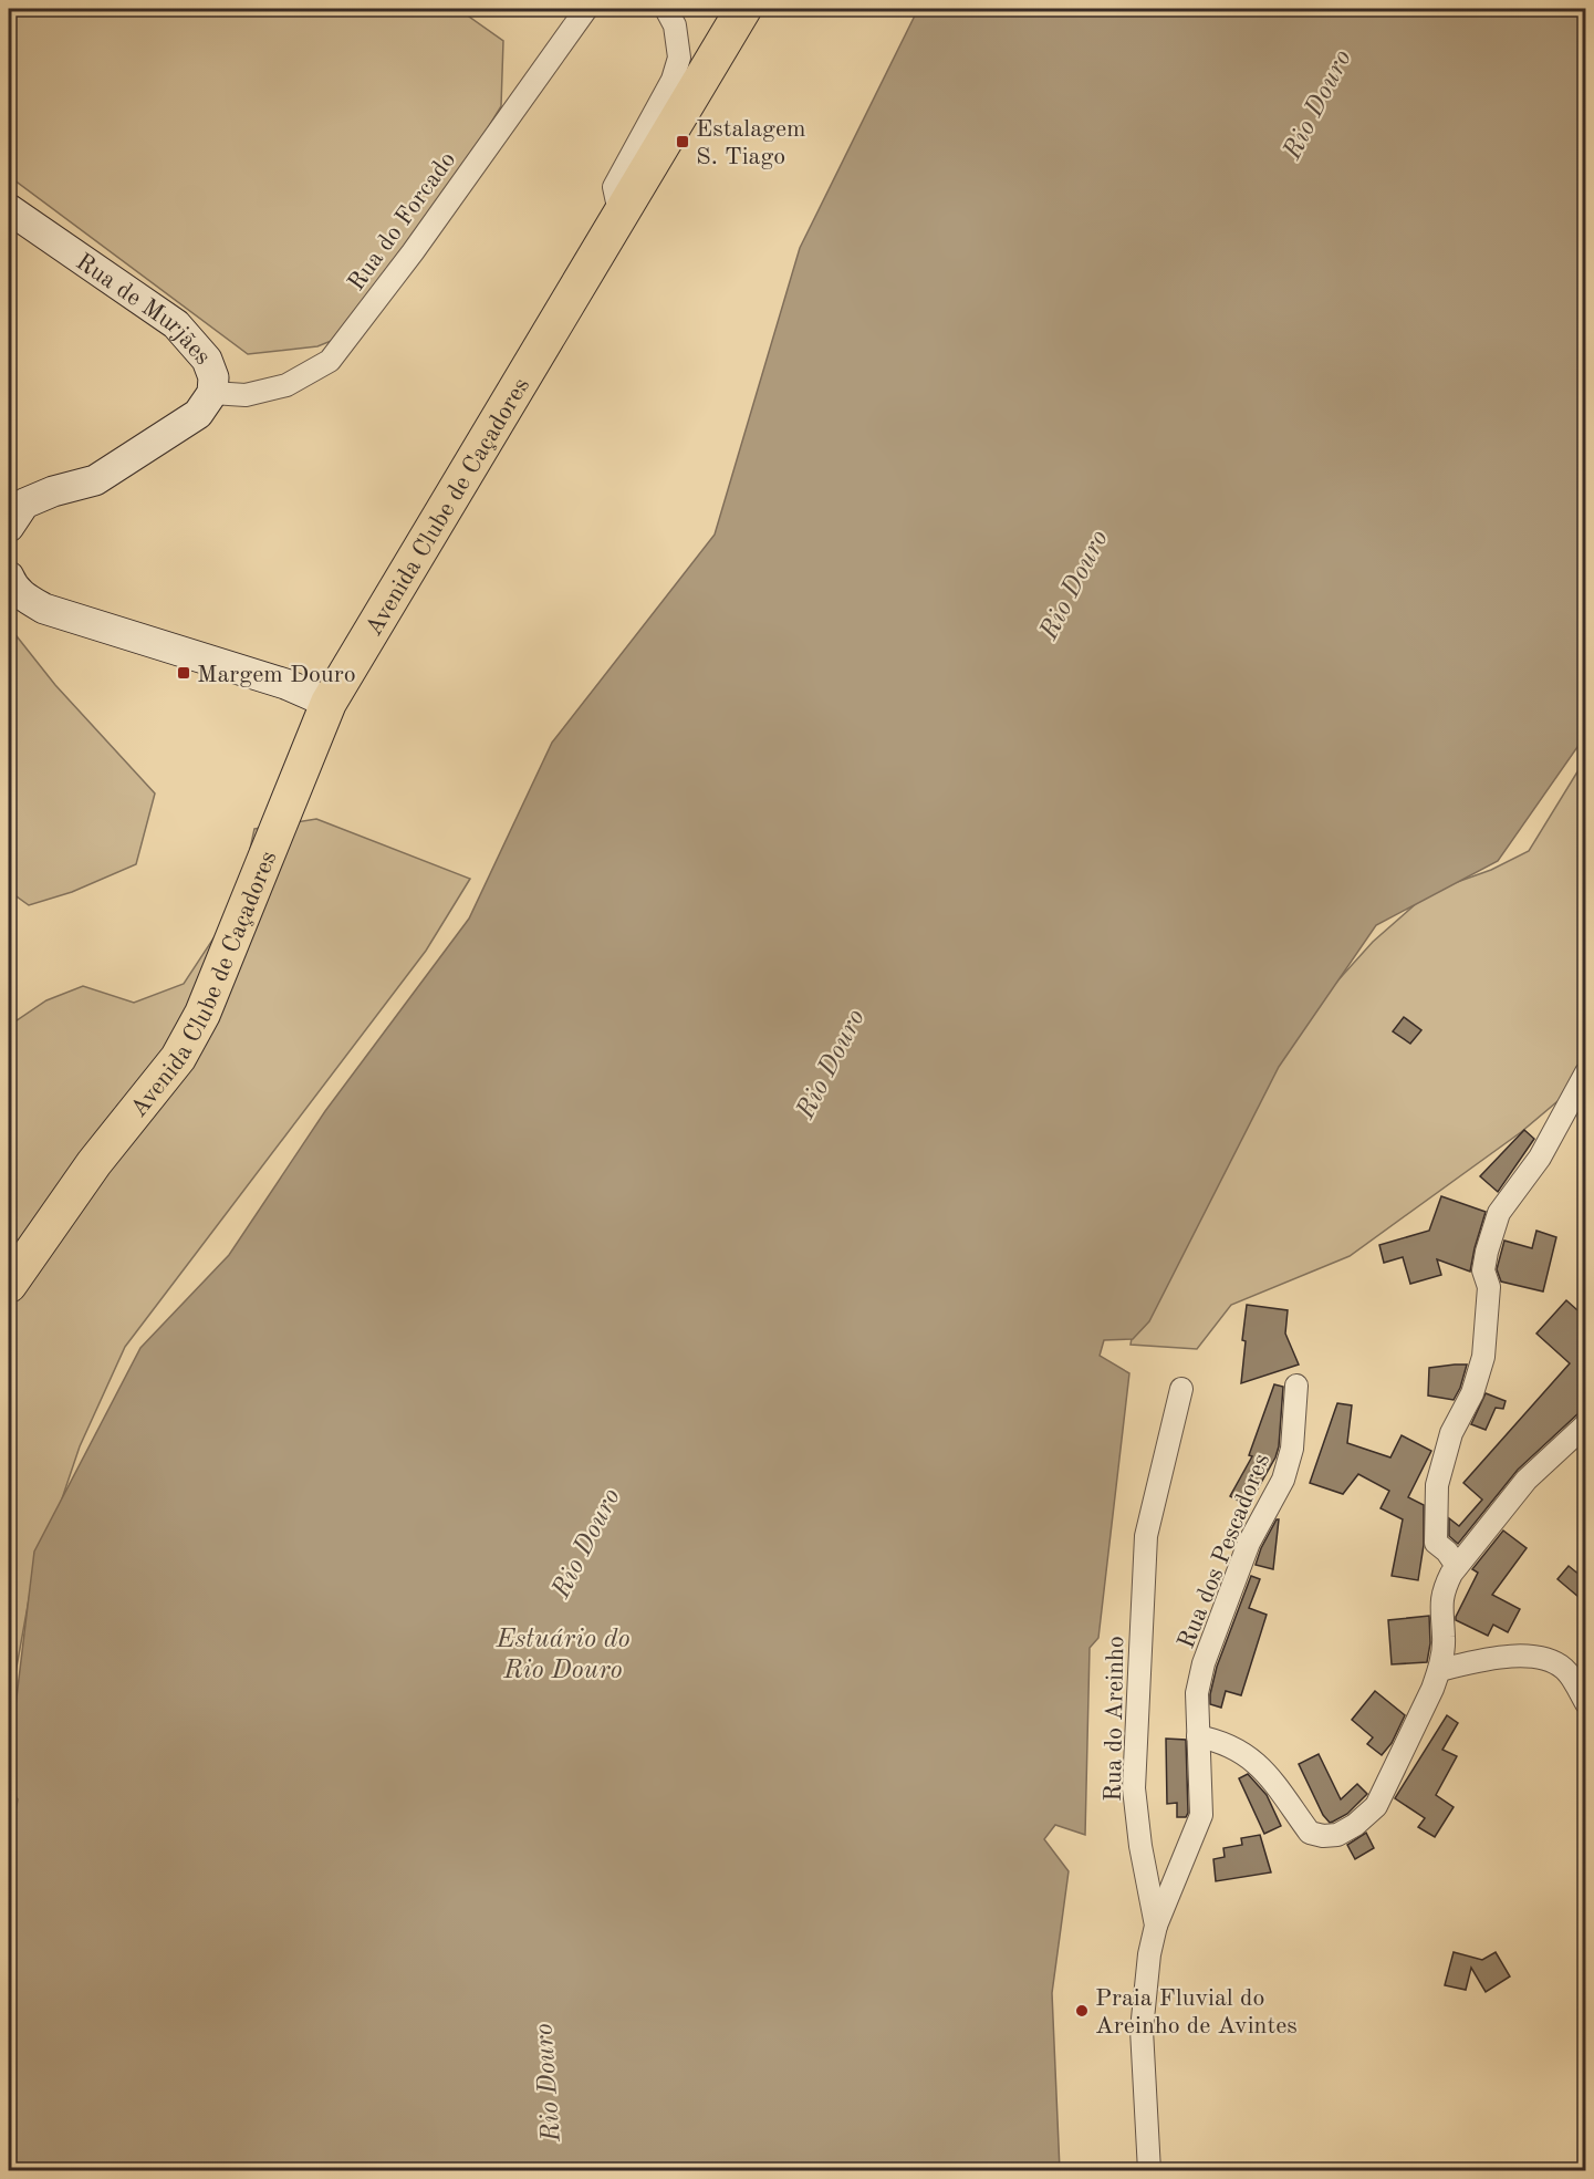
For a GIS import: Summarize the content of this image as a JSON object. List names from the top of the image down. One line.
{"streets":{"main road":["Rua de Murjães","Avenida Clube de Caçadores"],"street":["Rua do Forcado","Rua dos Pescadores","Rua do Areinho"]},"crossings":[["Rua do Forcado","Rua de Murjães"],["Rua dos Pescadores","Rua do Areinho"]],"water":["Rio Douro","Estuário do Rio Douro"],"places":{"transit":["Estalagem S. Tiago","Margem Douro"],"other":["Praia Fluvial do Areinho de Avintes"]}}
